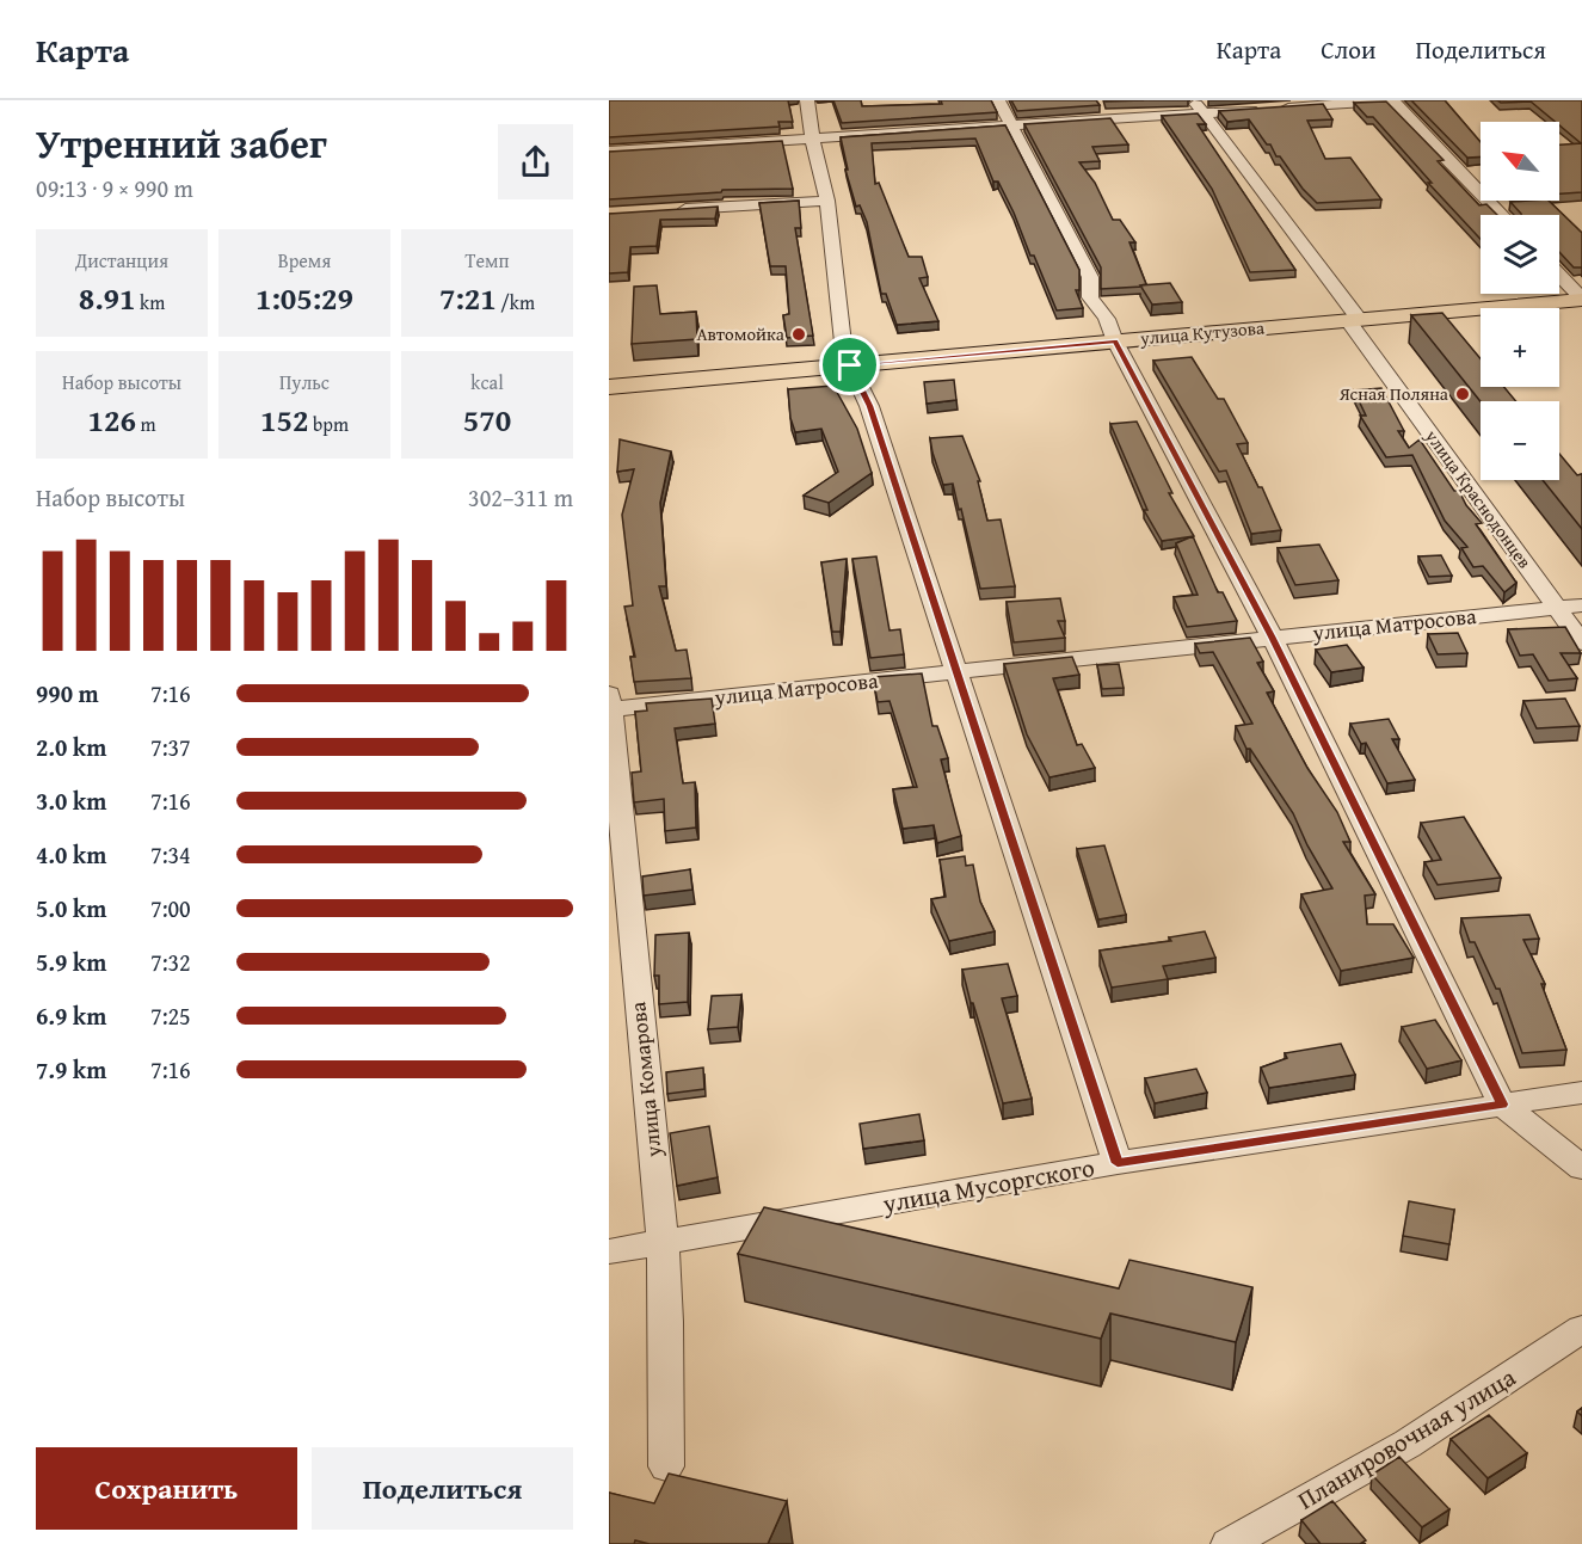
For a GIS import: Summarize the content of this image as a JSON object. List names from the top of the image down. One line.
{"streets":{"main road":["улица Кутузова"],"street":["улица Краснодонцев","улица Матросова","улица Комарова","улица Мусоргского","Планировочная улица"]},"crossings":[["улица Кутузова","улица Краснодонцев"],["улица Краснодонцев","улица Матросова"],["улица Матросова","улица Комарова"],["улица Комарова","улица Мусоргского"]],"places":["Автомойка","Ясная Поляна"],"north":"top left","page":{"header":"Карта","nav":["Карта","Слои","Поделиться"],"heading":["Утренний забег","09:13 · 9 × 990 m"],"map_buttons":["+","−"],"stats":[["Дистанция","8.91 km"],["Время","1:05:29"],["Темп","7:21 /km"],["Набор высоты","126 m"],["Пульс","152 bpm"],["kcal","570"]],"chart":["Набор высоты","302–311 m"],"list":[{"name":"990 m","note":"7:16"},{"name":"2.0 km","note":"7:37"},{"name":"3.0 km","note":"7:16"},{"name":"4.0 km","note":"7:34"},{"name":"5.0 km","note":"7:00"},{"name":"5.9 km","note":"7:32"},{"name":"6.9 km","note":"7:25"},{"name":"7.9 km","note":"7:16"}],"buttons":["Сохранить","Поделиться"]}}
